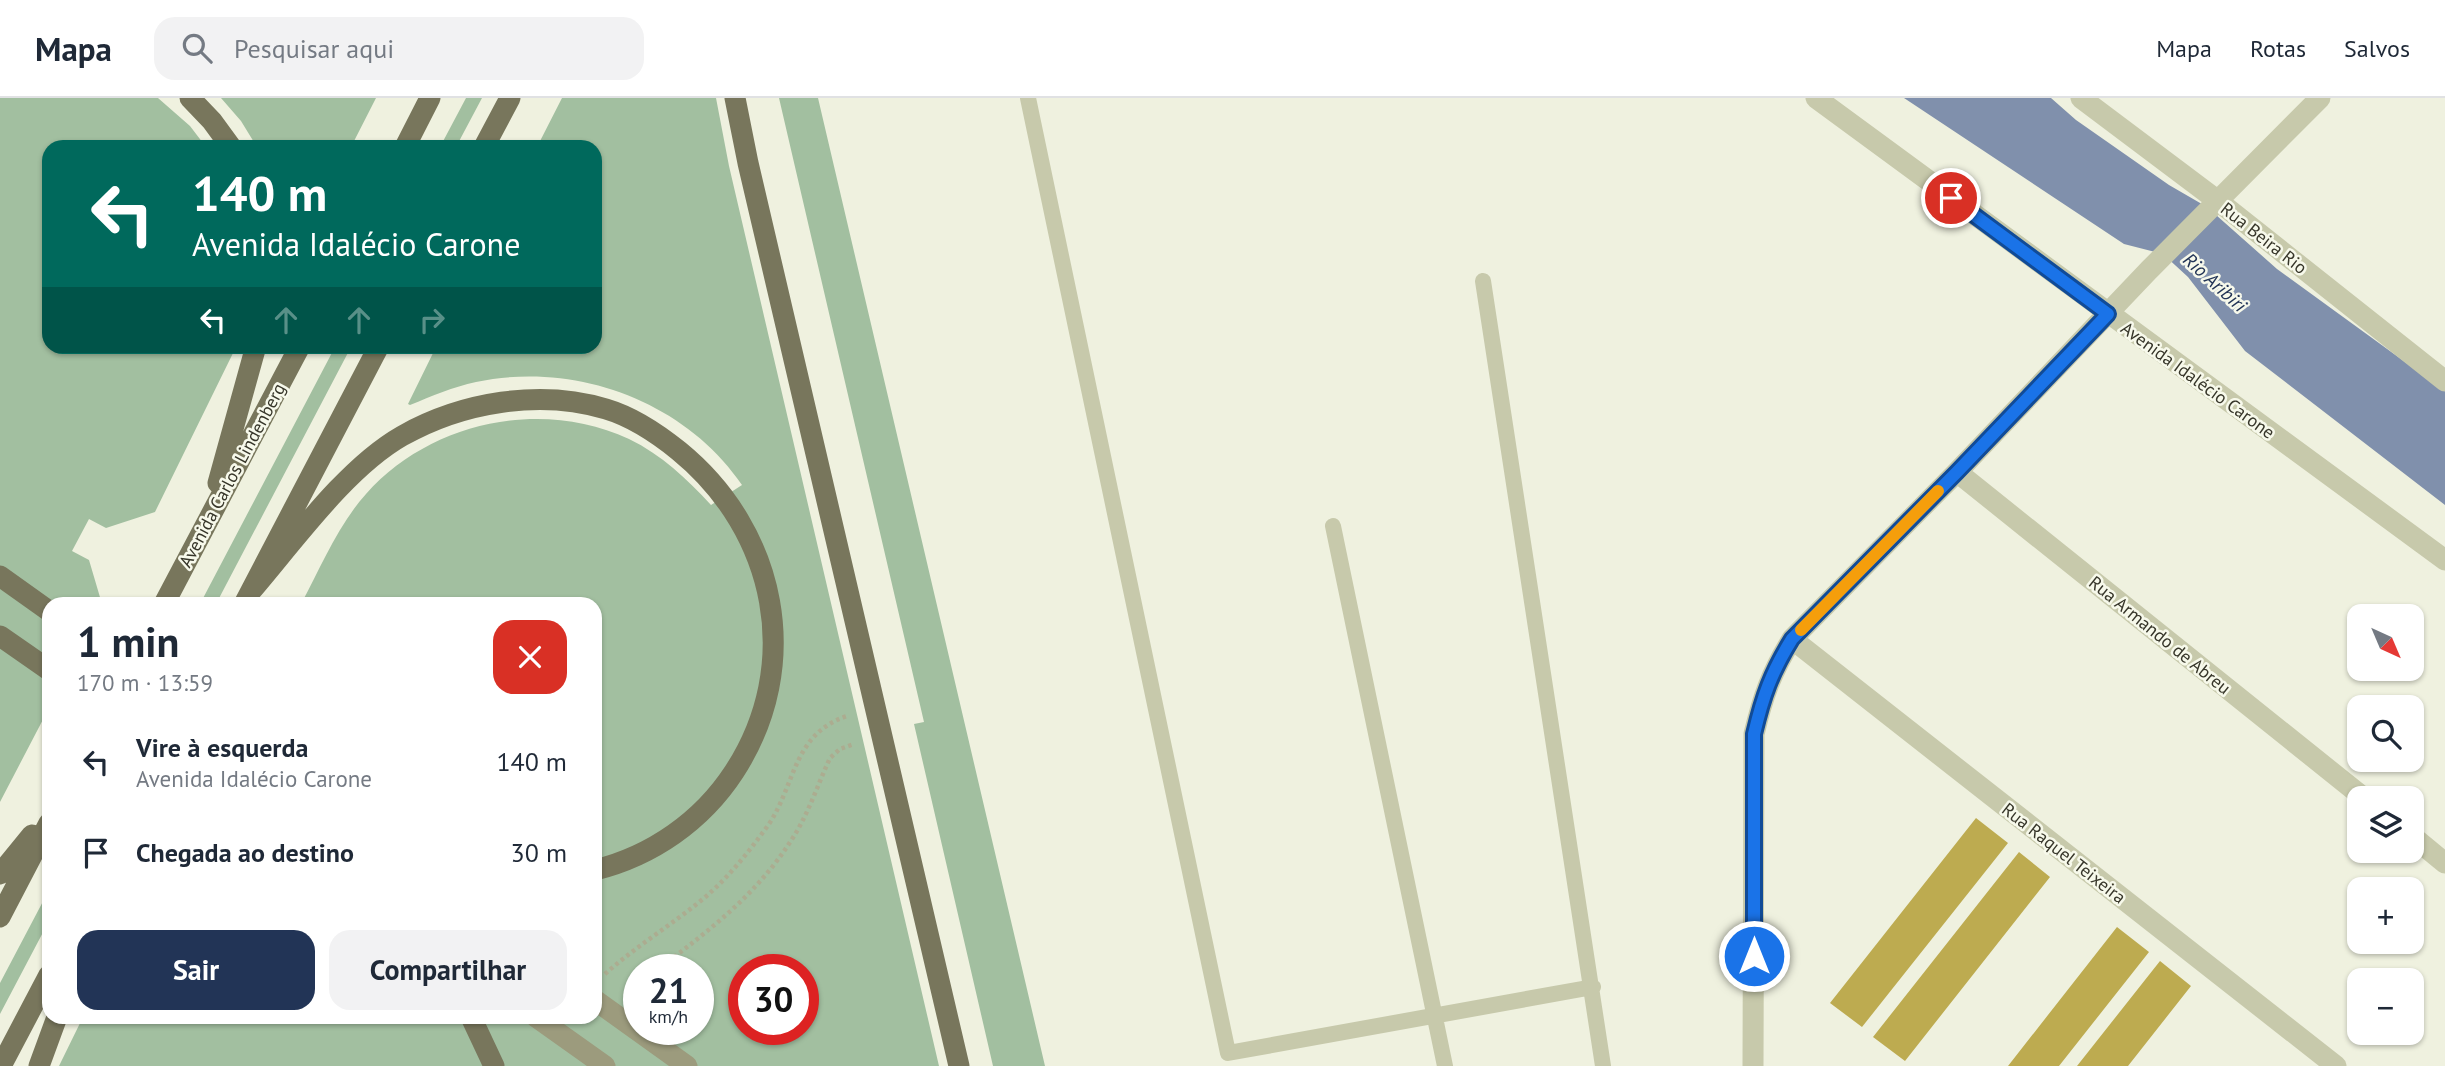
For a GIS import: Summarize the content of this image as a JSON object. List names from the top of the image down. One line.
{"streets":{"main road":["Avenida Carlos Lindenberg"],"street":["Rua Beira Rio","Avenida Idalécio Carone","Rua Armando de Abreu","Rua Raquel Teixeira"]},"water":["Rio Aribiri"],"north":"bottom right","page":{"header":"Mapa","search":"Pesquisar aqui","nav":["Mapa","Rotas","Salvos"],"turn":["140 m","Avenida Idalécio Carone"],"heading":["1 min","170 m · 13:59"],"map_buttons":["+","−"],"list":[{"name":"Vire à esquerda","note":"Avenida Idalécio Carone","value":"140 m"},{"name":"Chegada ao destino","value":"30 m"}],"buttons":["Sair","Compartilhar"],"speed":"21 km/h","limit":"30"}}
